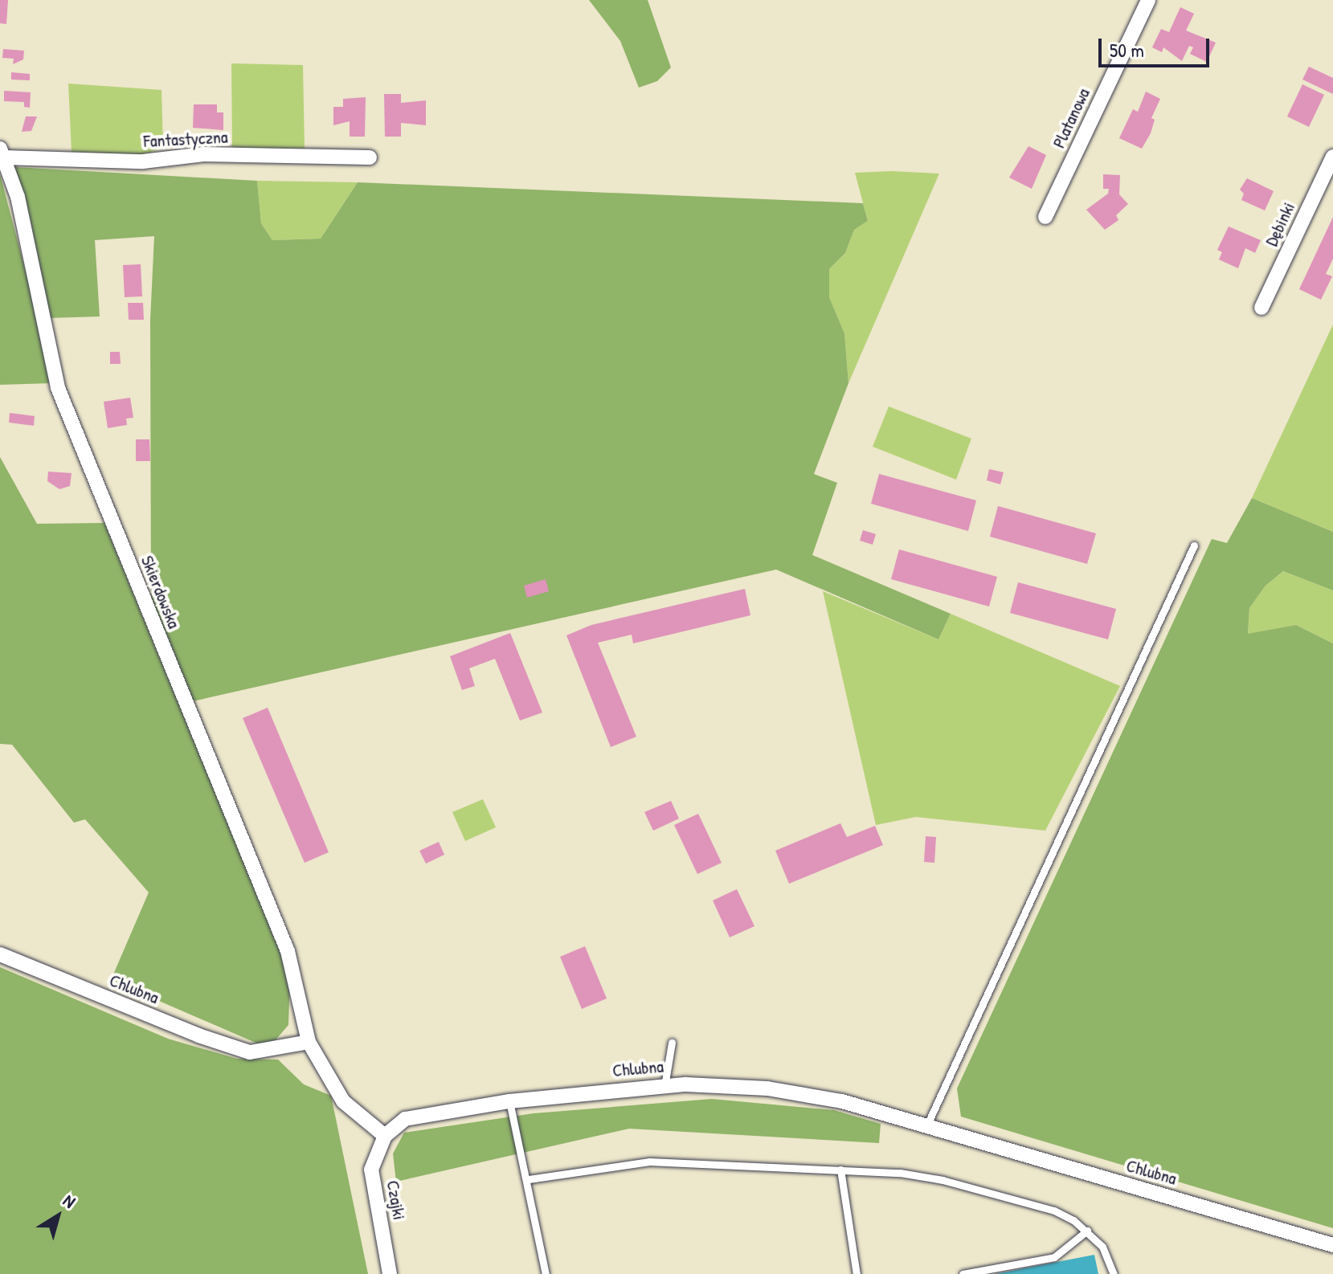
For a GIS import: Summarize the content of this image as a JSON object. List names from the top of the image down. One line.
{"streets":{"street":["Platanowa","Fantastyczna","Dębinki","Skierdowska","Chlubna","Czajki"]},"crossings":[["Fantastyczna","Skierdowska"],["Skierdowska","Chlubna"],["Chlubna","Czajki"]],"scale_bar":"50 m","north":"top right"}
